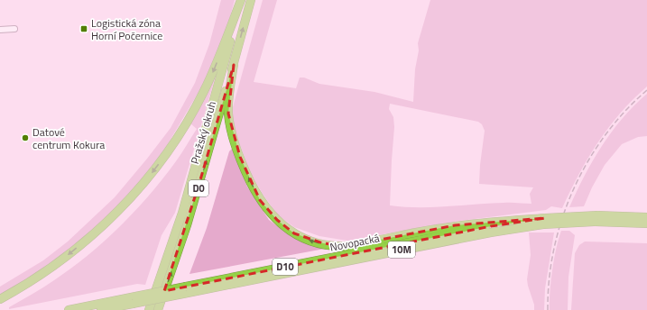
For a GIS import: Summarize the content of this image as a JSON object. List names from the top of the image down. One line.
{"streets":{"highway":["Pražský okruh","D0","Novopacká","D10"]},"places":{"transit":["Logistická zóna Horní Počernice"],"other":["Datové centrum Kokura"]}}
